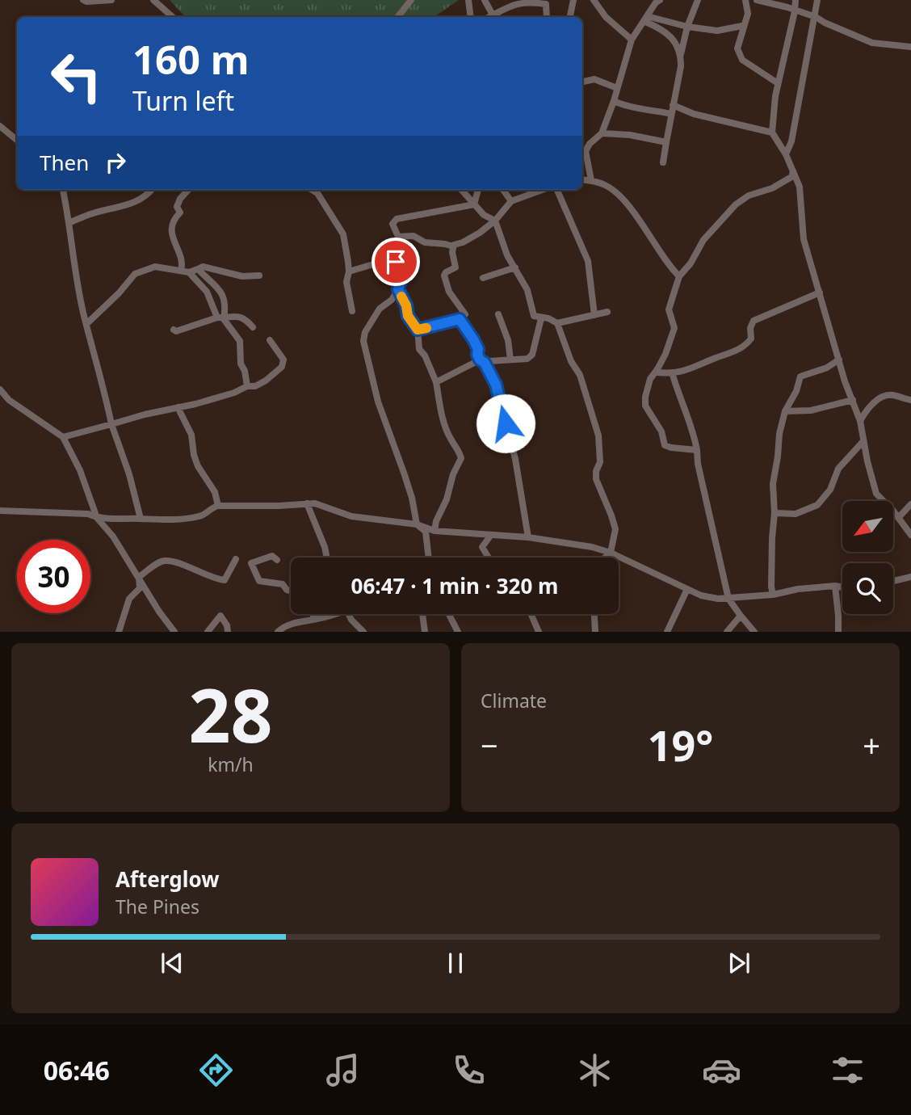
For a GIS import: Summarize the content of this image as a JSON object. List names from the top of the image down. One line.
{"north":"bottom left","page":{"turn":["160 m","Turn left"],"then":"Then","limit":"30","trip":"06:47 · 1 min · 320 m","tile":[["28","km/h"],"Climate"],"heat":["−","19°","+"],"song":["Afterglow","The Pines"],"tabs":"06:46"}}
